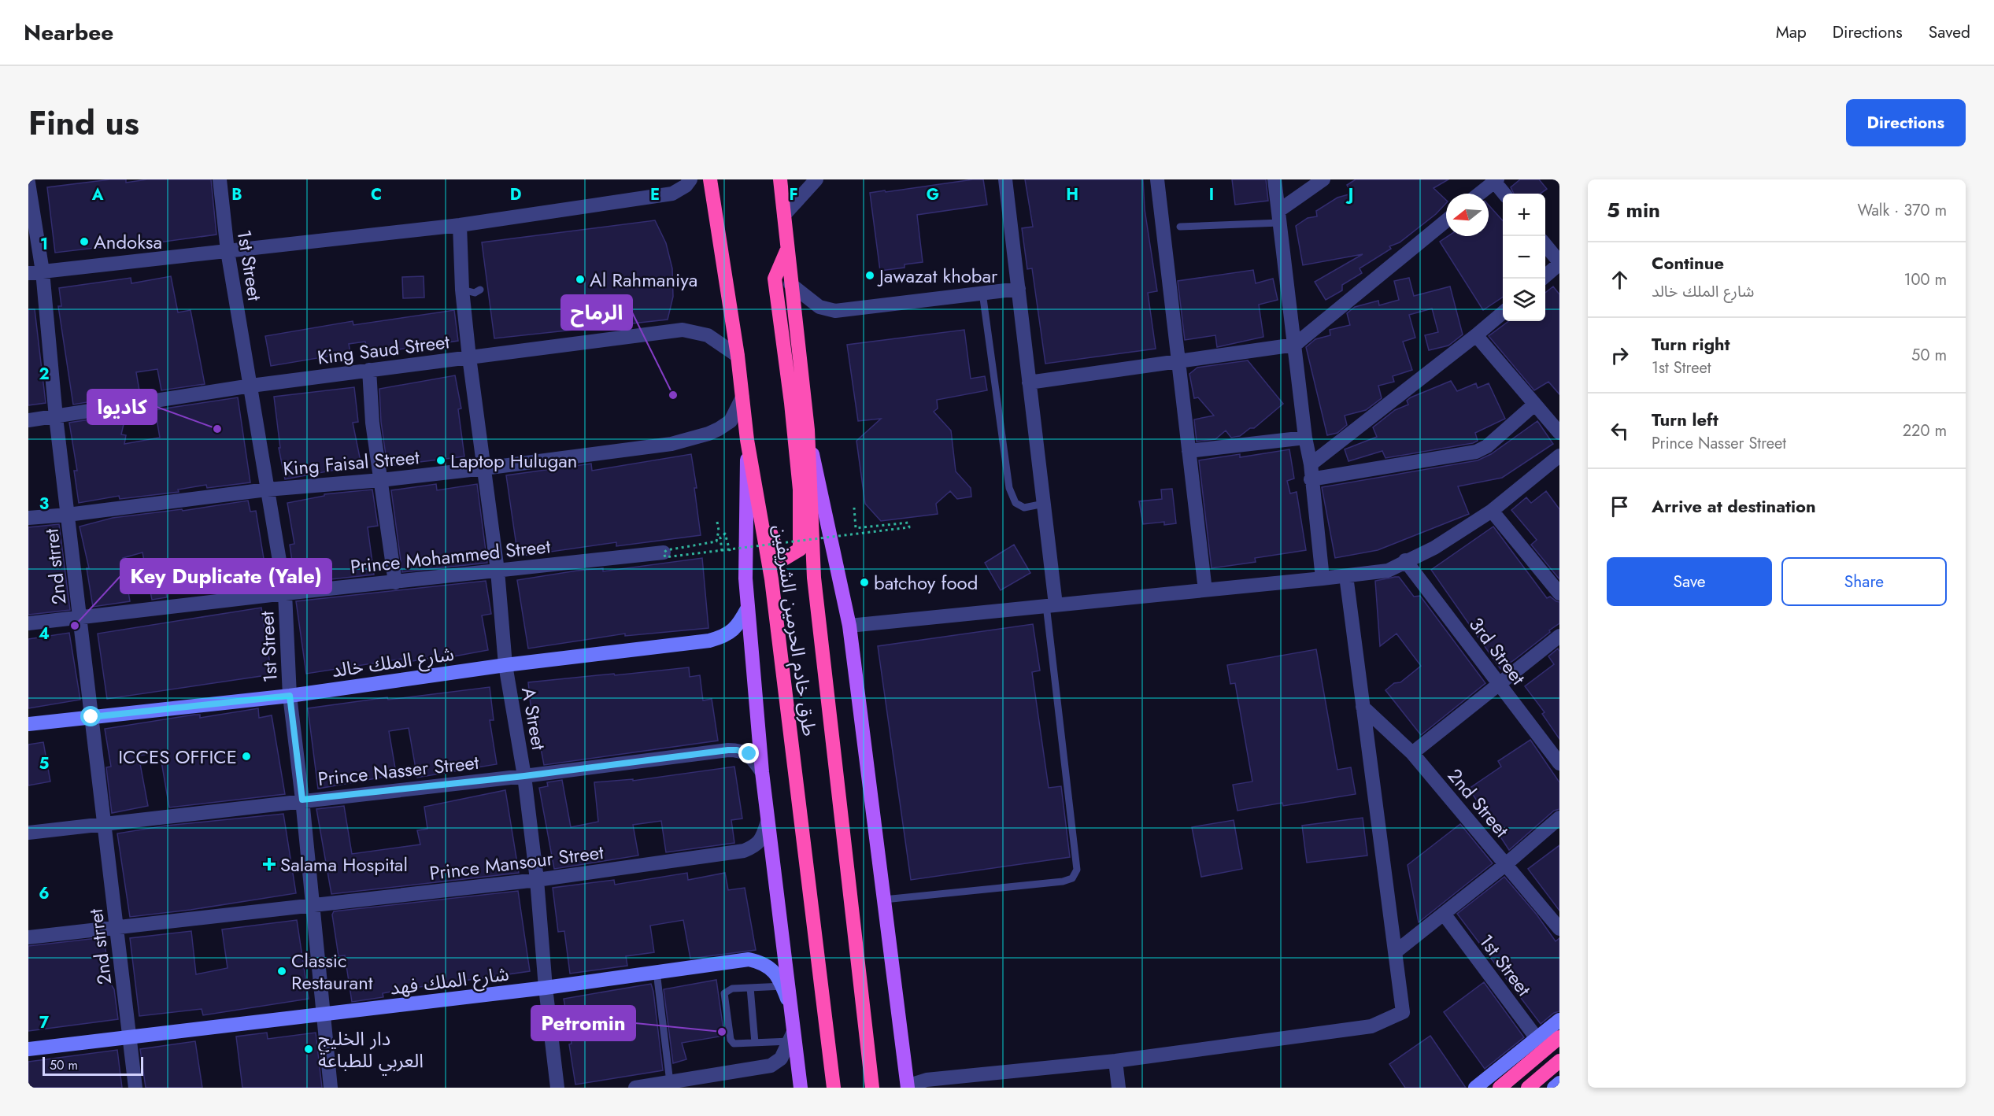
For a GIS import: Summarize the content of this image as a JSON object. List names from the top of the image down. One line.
{"streets":{"highway":["طرق خادم الحرمين الشريفين"],"street":["1st Street","King Saud Street","King Faisal Street","Prince Mohammed Street","2nd strret","3rd Street","شارع الملك خالد","A Street","Prince Nasser Street","2nd Street","Prince Mansour Street","شارع الملك فهد"]},"crossings":[["1st Street","King Saud Street"],["1st Street","King Faisal Street"],["1st Street","Prince Mohammed Street"],["1st Street","شارع الملك خالد"],["1st Street","Prince Nasser Street"],["1st Street","Prince Mansour Street"],["1st Street","شارع الملك فهد"],["King Saud Street","2nd strret"],["King Saud Street","طرق خادم الحرمين الشريفين"],["King Saud Street","A Street"],["King Faisal Street","2nd strret"],["King Faisal Street","طرق خادم الحرمين الشريفين"],["King Faisal Street","A Street"],["Prince Mohammed Street","2nd strret"],["Prince Mohammed Street","A Street"],["2nd strret","شارع الملك خالد"],["2nd strret","Prince Nasser Street"],["2nd strret","Prince Mansour Street"],["2nd strret","شارع الملك فهد"],["شارع الملك خالد","A Street"],["A Street","Prince Nasser Street"],["A Street","Prince Mansour Street"],["A Street","شارع الملك فهد"]],"places":{"other":["Andoksa","Jawazat khobar","Al Rahmaniya","الرماح","كاديوا","Laptop Hulugan","batchoy food","Key Duplicate (Yale)","ICCES OFFICE","Classic Restaurant","Petromin","دار الخليج العربي للطباعة"],"health":["Salama Hospital"]},"scale_bar":"50 m","north":"left","page":{"header":"Nearbee","nav":["Map","Directions","Saved"],"title":"Find us","buttons":["Directions",["Save","Share"]],"heading":["5 min","Walk · 370 m"],"map_buttons":["+","−"],"list":[["Continue","شارع الملك خالد","100 m"],["Turn right","1st Street","50 m"],["Turn left","Prince Nasser Street","220 m"],"Arrive at destination"],"scale":"50 m"},"grid":{"columns":["A","B","C","D","E","F","G","H","I","J"],"rows":["1","2","3","4","5","6","7"]}}
